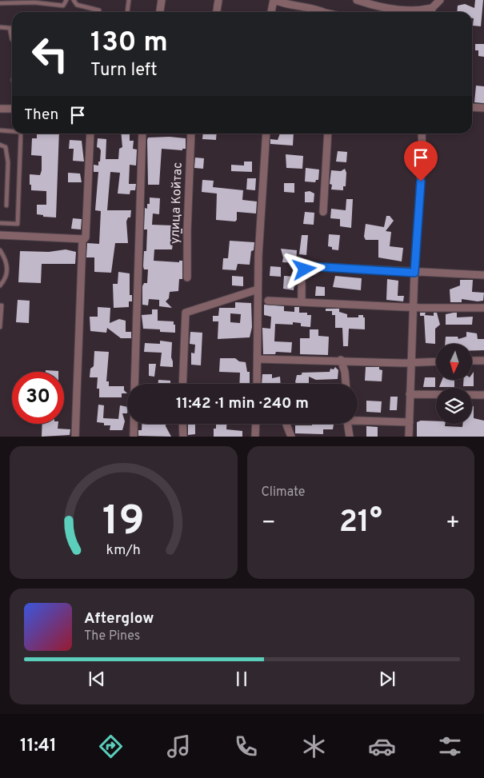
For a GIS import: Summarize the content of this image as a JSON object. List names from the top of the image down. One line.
{"streets":{"street":["улица Койтас"]},"north":"bottom","page":{"turn":["130 m","Turn left"],"then":"Then","limit":"30","trip":"11:42 · 1 min · 240 m","tile":"Climate","heat":["−","21°","+"],"song":["Afterglow","The Pines"],"tabs":"11:41","gauge":["19","km/h"]}}
